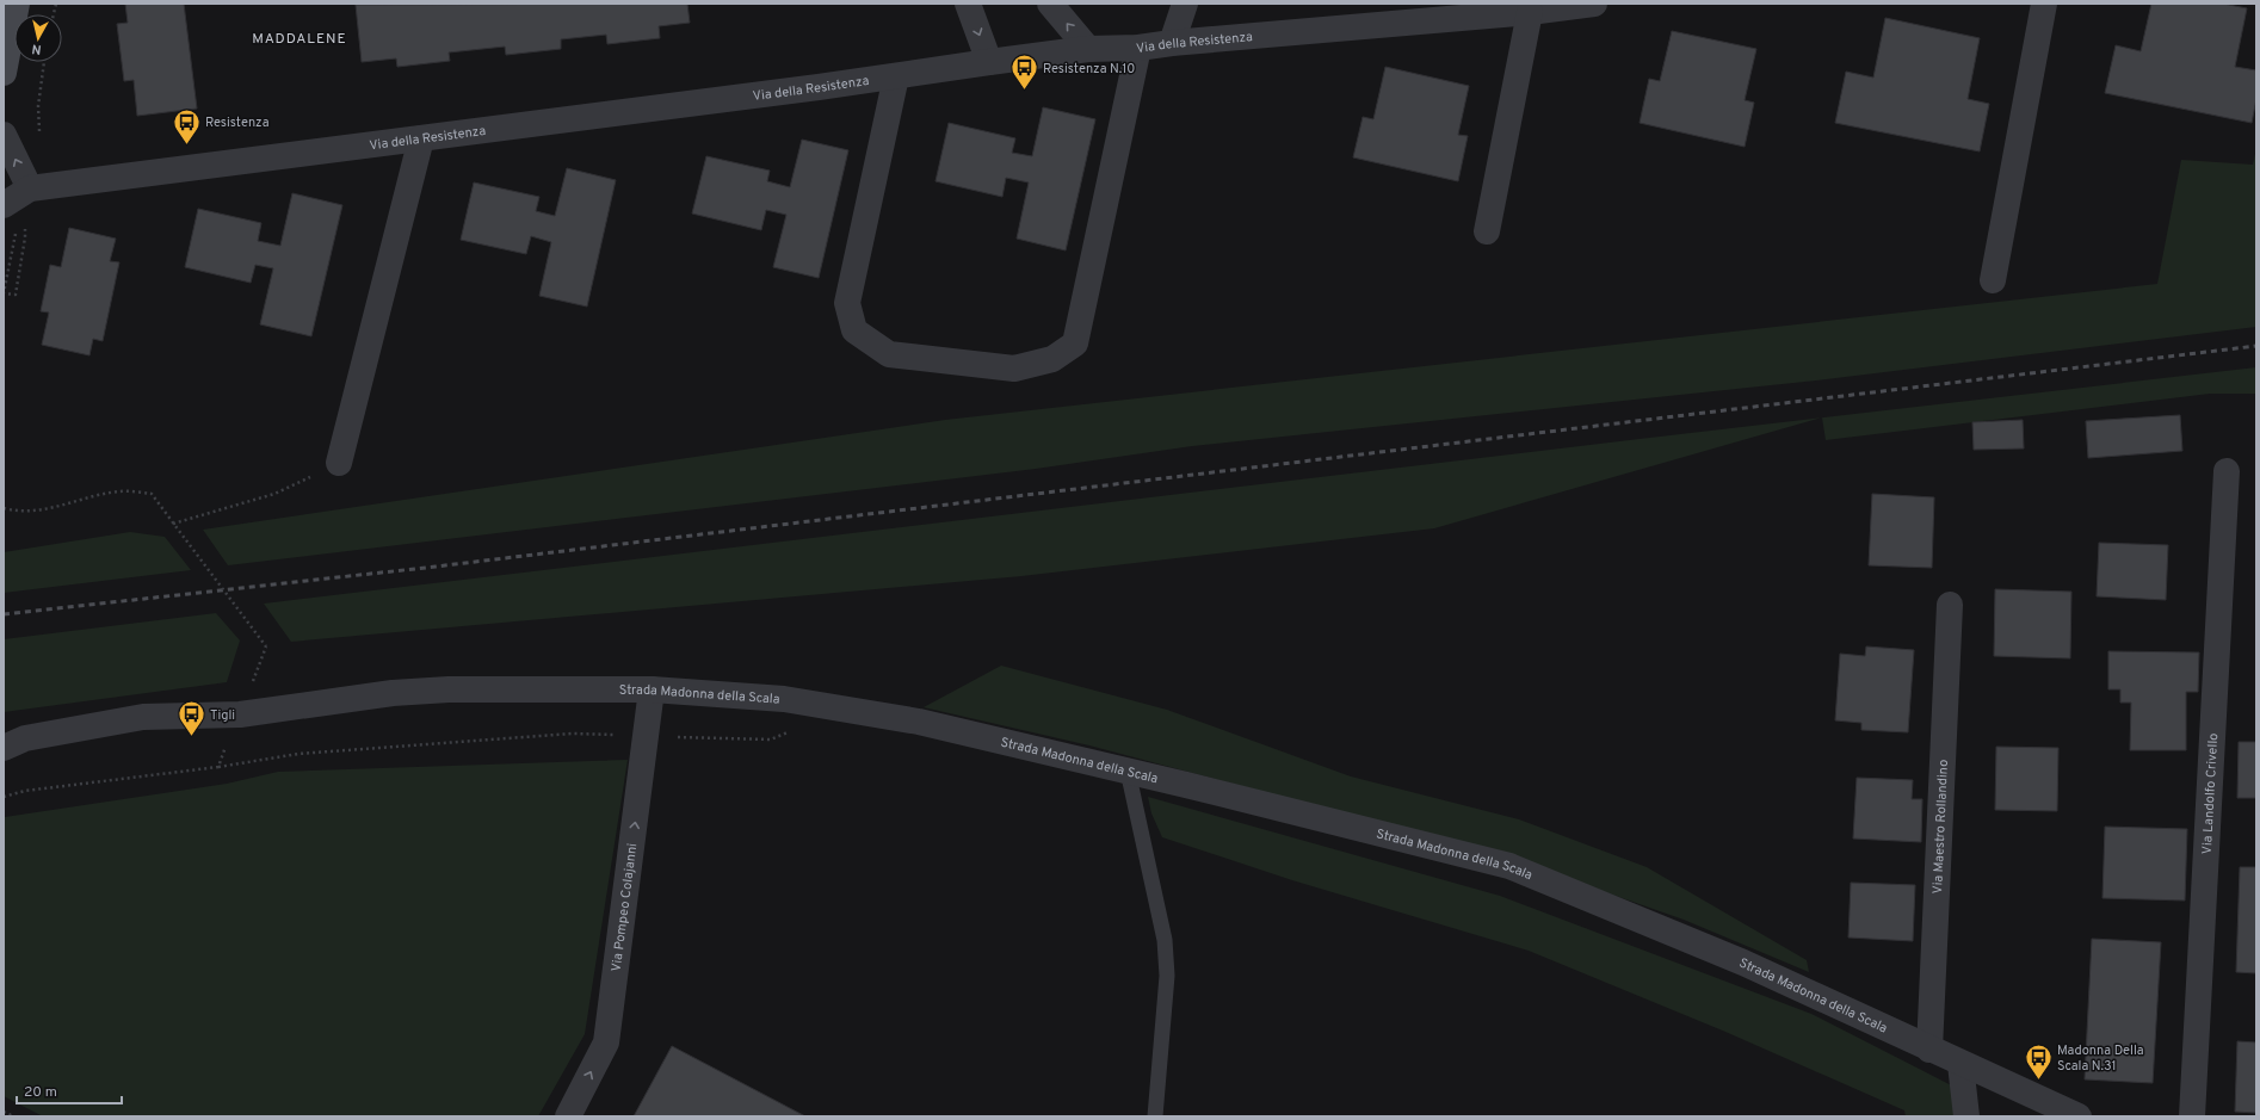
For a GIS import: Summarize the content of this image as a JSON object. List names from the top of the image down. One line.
{"streets":{"street":["Via della Resistenza","Strada Madonna della Scala","Via Landolfo Crivello","Via Maestro Rollandino","Via Pompeo Colajanni"]},"crossings":[["Strada Madonna della Scala","Via Maestro Rollandino"],["Strada Madonna della Scala","Via Pompeo Colajanni"]],"one_way":["Via Pompeo Colajanni"],"districts":["MADDALENE"],"places":{"bus stop":["Resistenza N.10","Resistenza","Tigli","Madonna Della Scala N.31"]},"scale_bar":"20 m","north":"bottom"}
